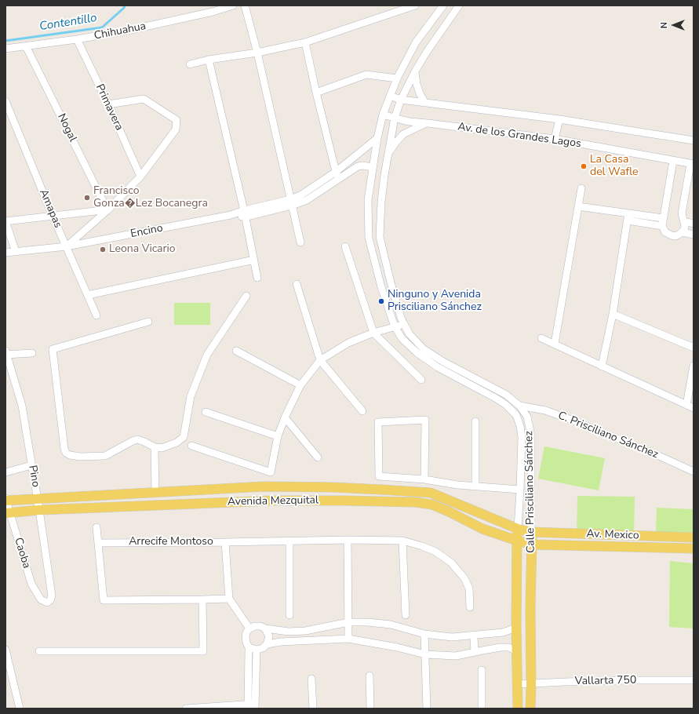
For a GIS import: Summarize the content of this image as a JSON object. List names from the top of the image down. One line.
{"streets":{"main road":["Calle Prisciliano Sánchez","Avenida Mezquital","Av. Mexico"],"street":["Chihuahua","Primavera","Nogal","Av. de los Grandes Lagos","Amapas","Encino","C. Prisciliano Sánchez","Pino","Arrecife Montoso","Caoba","Vallarta 750"]},"crossings":[["Chihuahua","Primavera"],["Chihuahua","Nogal"],["Av. de los Grandes Lagos","Calle Prisciliano Sánchez"],["Amapas","Encino"],["C. Prisciliano Sánchez","Calle Prisciliano Sánchez"],["Pino","Avenida Mezquital"],["Pino","Caoba"],["Calle Prisciliano Sánchez","Avenida Mezquital"],["Calle Prisciliano Sánchez","Av. Mexico"],["Calle Prisciliano Sánchez","Vallarta 750"],["Avenida Mezquital","Av. Mexico"],["Avenida Mezquital","Caoba"]],"water":["Contentillo"],"places":["La Casa del Wafle","Francisco Gonza�Lez Bocanegra","Leona Vicario","Ninguno y Avenida Prisciliano Sánchez"],"north":"left"}
